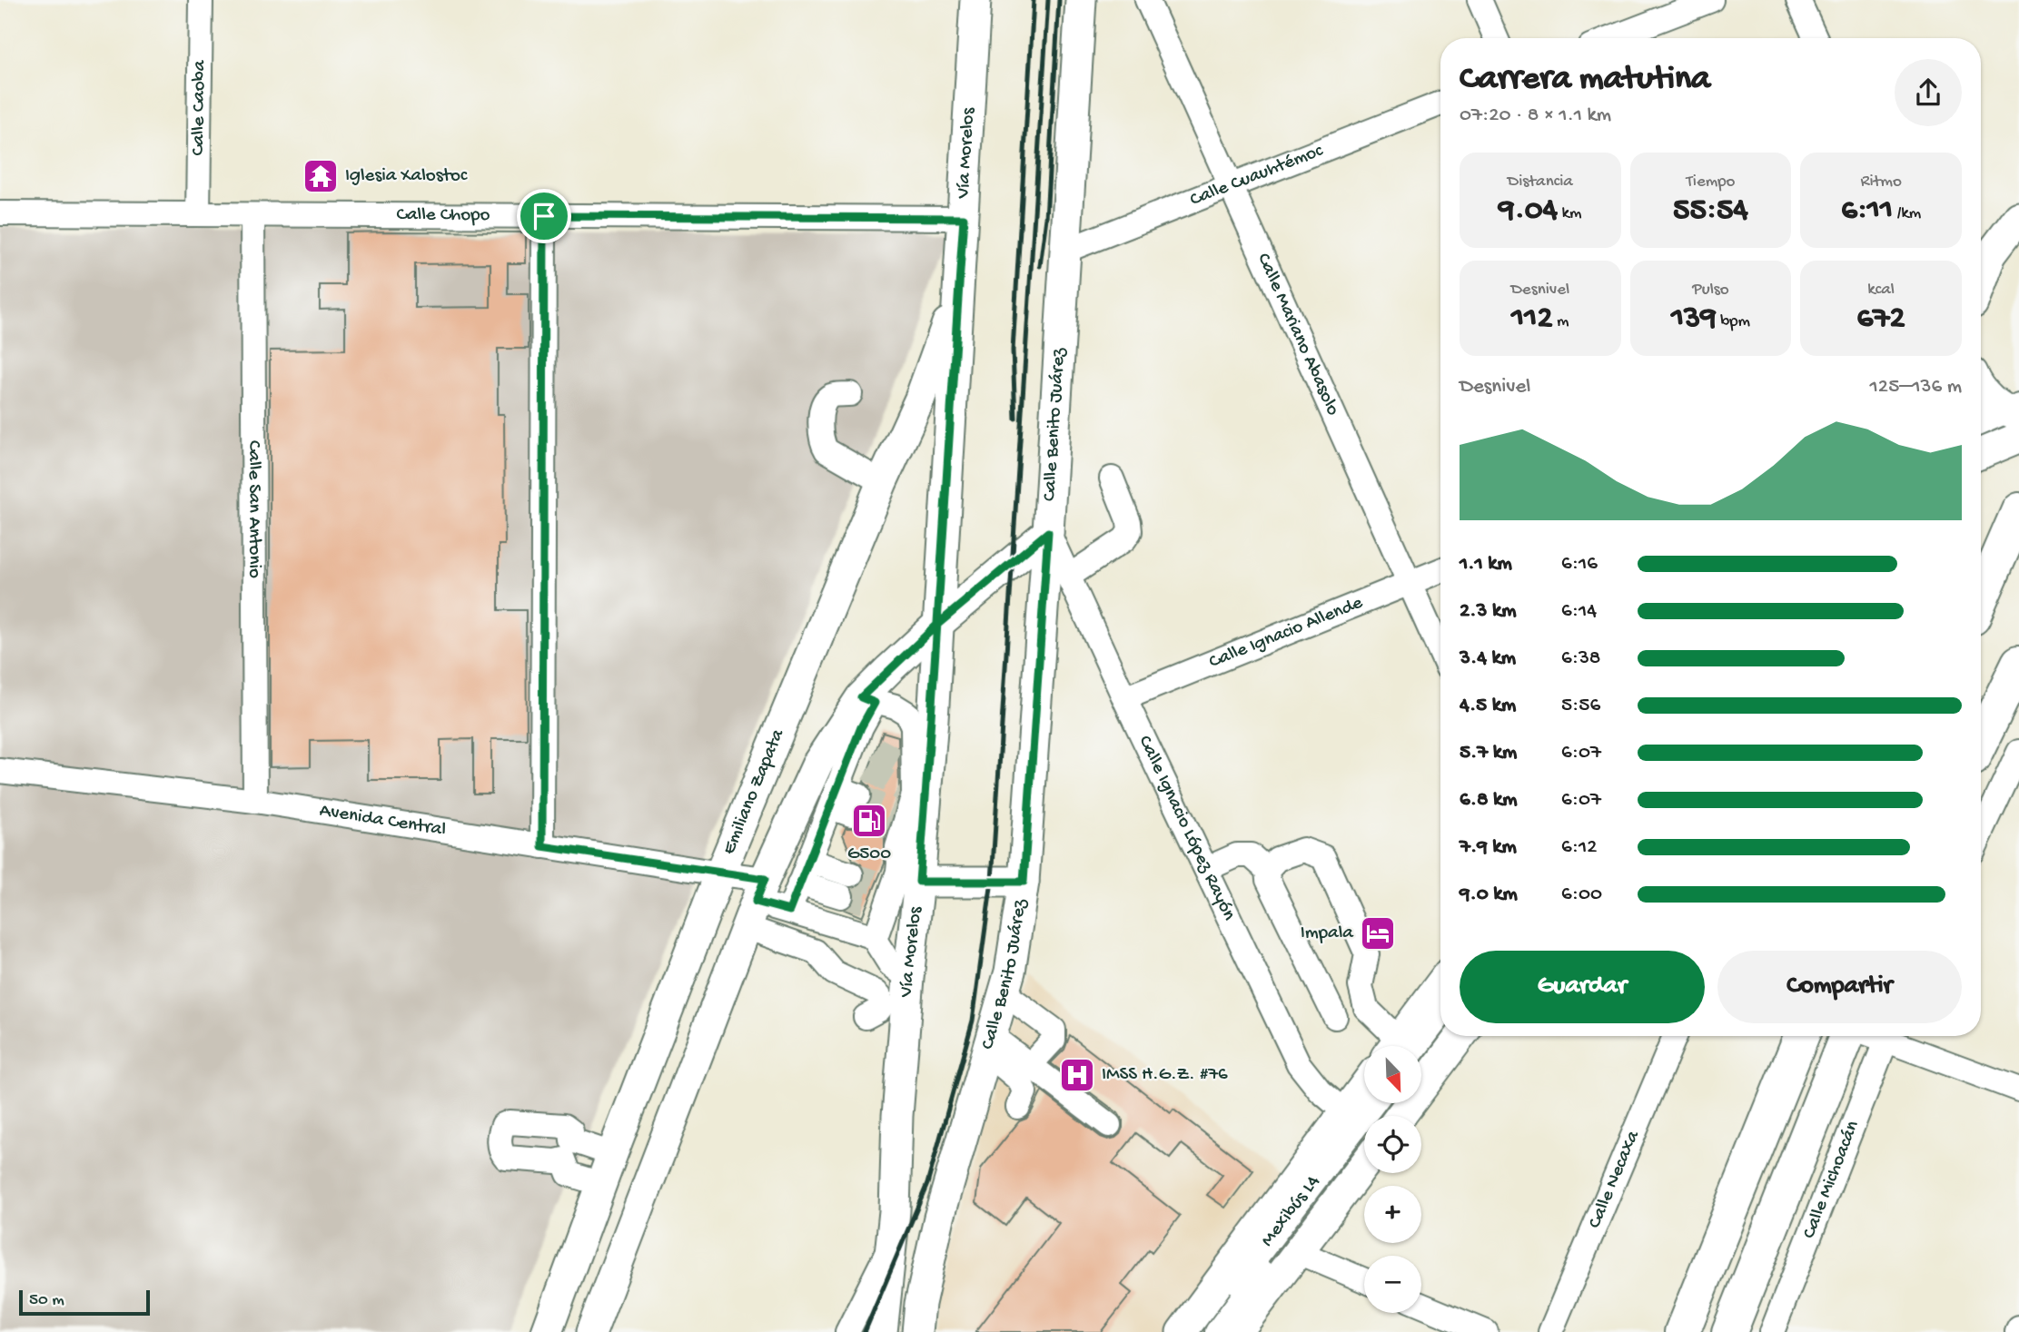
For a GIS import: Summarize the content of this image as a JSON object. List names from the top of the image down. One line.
{"streets":{"main road":["Vía Morelos","Calle Benito Juárez","Emiliano Zapata"],"street":["Calle Caoba","Calle Cuauhtémoc","Calle Chopo","Calle Mariano Abasolo","Calle San Antonio","Calle Ignacio Allende","Avenida Central","Calle Ignacio López Rayón","Calle Michoacán","Calle Necaxa","Mexibús L4"]},"crossings":[["Calle Caoba","Calle Chopo"],["Vía Morelos","Calle Chopo"],["Vía Morelos","Emiliano Zapata"],["Calle Cuauhtémoc","Calle Mariano Abasolo"],["Calle Cuauhtémoc","Calle Benito Juárez"],["Calle Chopo","Calle San Antonio"],["Calle Mariano Abasolo","Calle Ignacio Allende"],["Calle Benito Juárez","Calle Ignacio López Rayón"],["Calle San Antonio","Avenida Central"],["Calle Ignacio Allende","Calle Ignacio López Rayón"],["Emiliano Zapata","Avenida Central"]],"places":{"temple":["Iglesia Xalostoc"],"fuel station":["G500"],"hotel":["Impala"],"hospital":["IMSS H.G.Z. #76"]},"scale_bar":"50 m","north":"bottom right","page":{"heading":["Carrera matutina","07:20 · 8 × 1.1 km"],"stats":[["Distancia","9.04 km"],["Tiempo","55:54"],["Ritmo","6:11 /km"],["Desnivel","112 m"],["Pulso","139 bpm"],["kcal","672"]],"chart":["Desnivel","125–136 m"],"list":[{"name":"1.1 km","note":"6:16"},{"name":"2.3 km","note":"6:14"},{"name":"3.4 km","note":"6:38"},{"name":"4.5 km","note":"5:56"},{"name":"5.7 km","note":"6:07"},{"name":"6.8 km","note":"6:07"},{"name":"7.9 km","note":"6:12"},{"name":"9.0 km","note":"6:00"}],"buttons":["Guardar","Compartir"],"map_buttons":["+","−"],"scale":"50 m"}}
